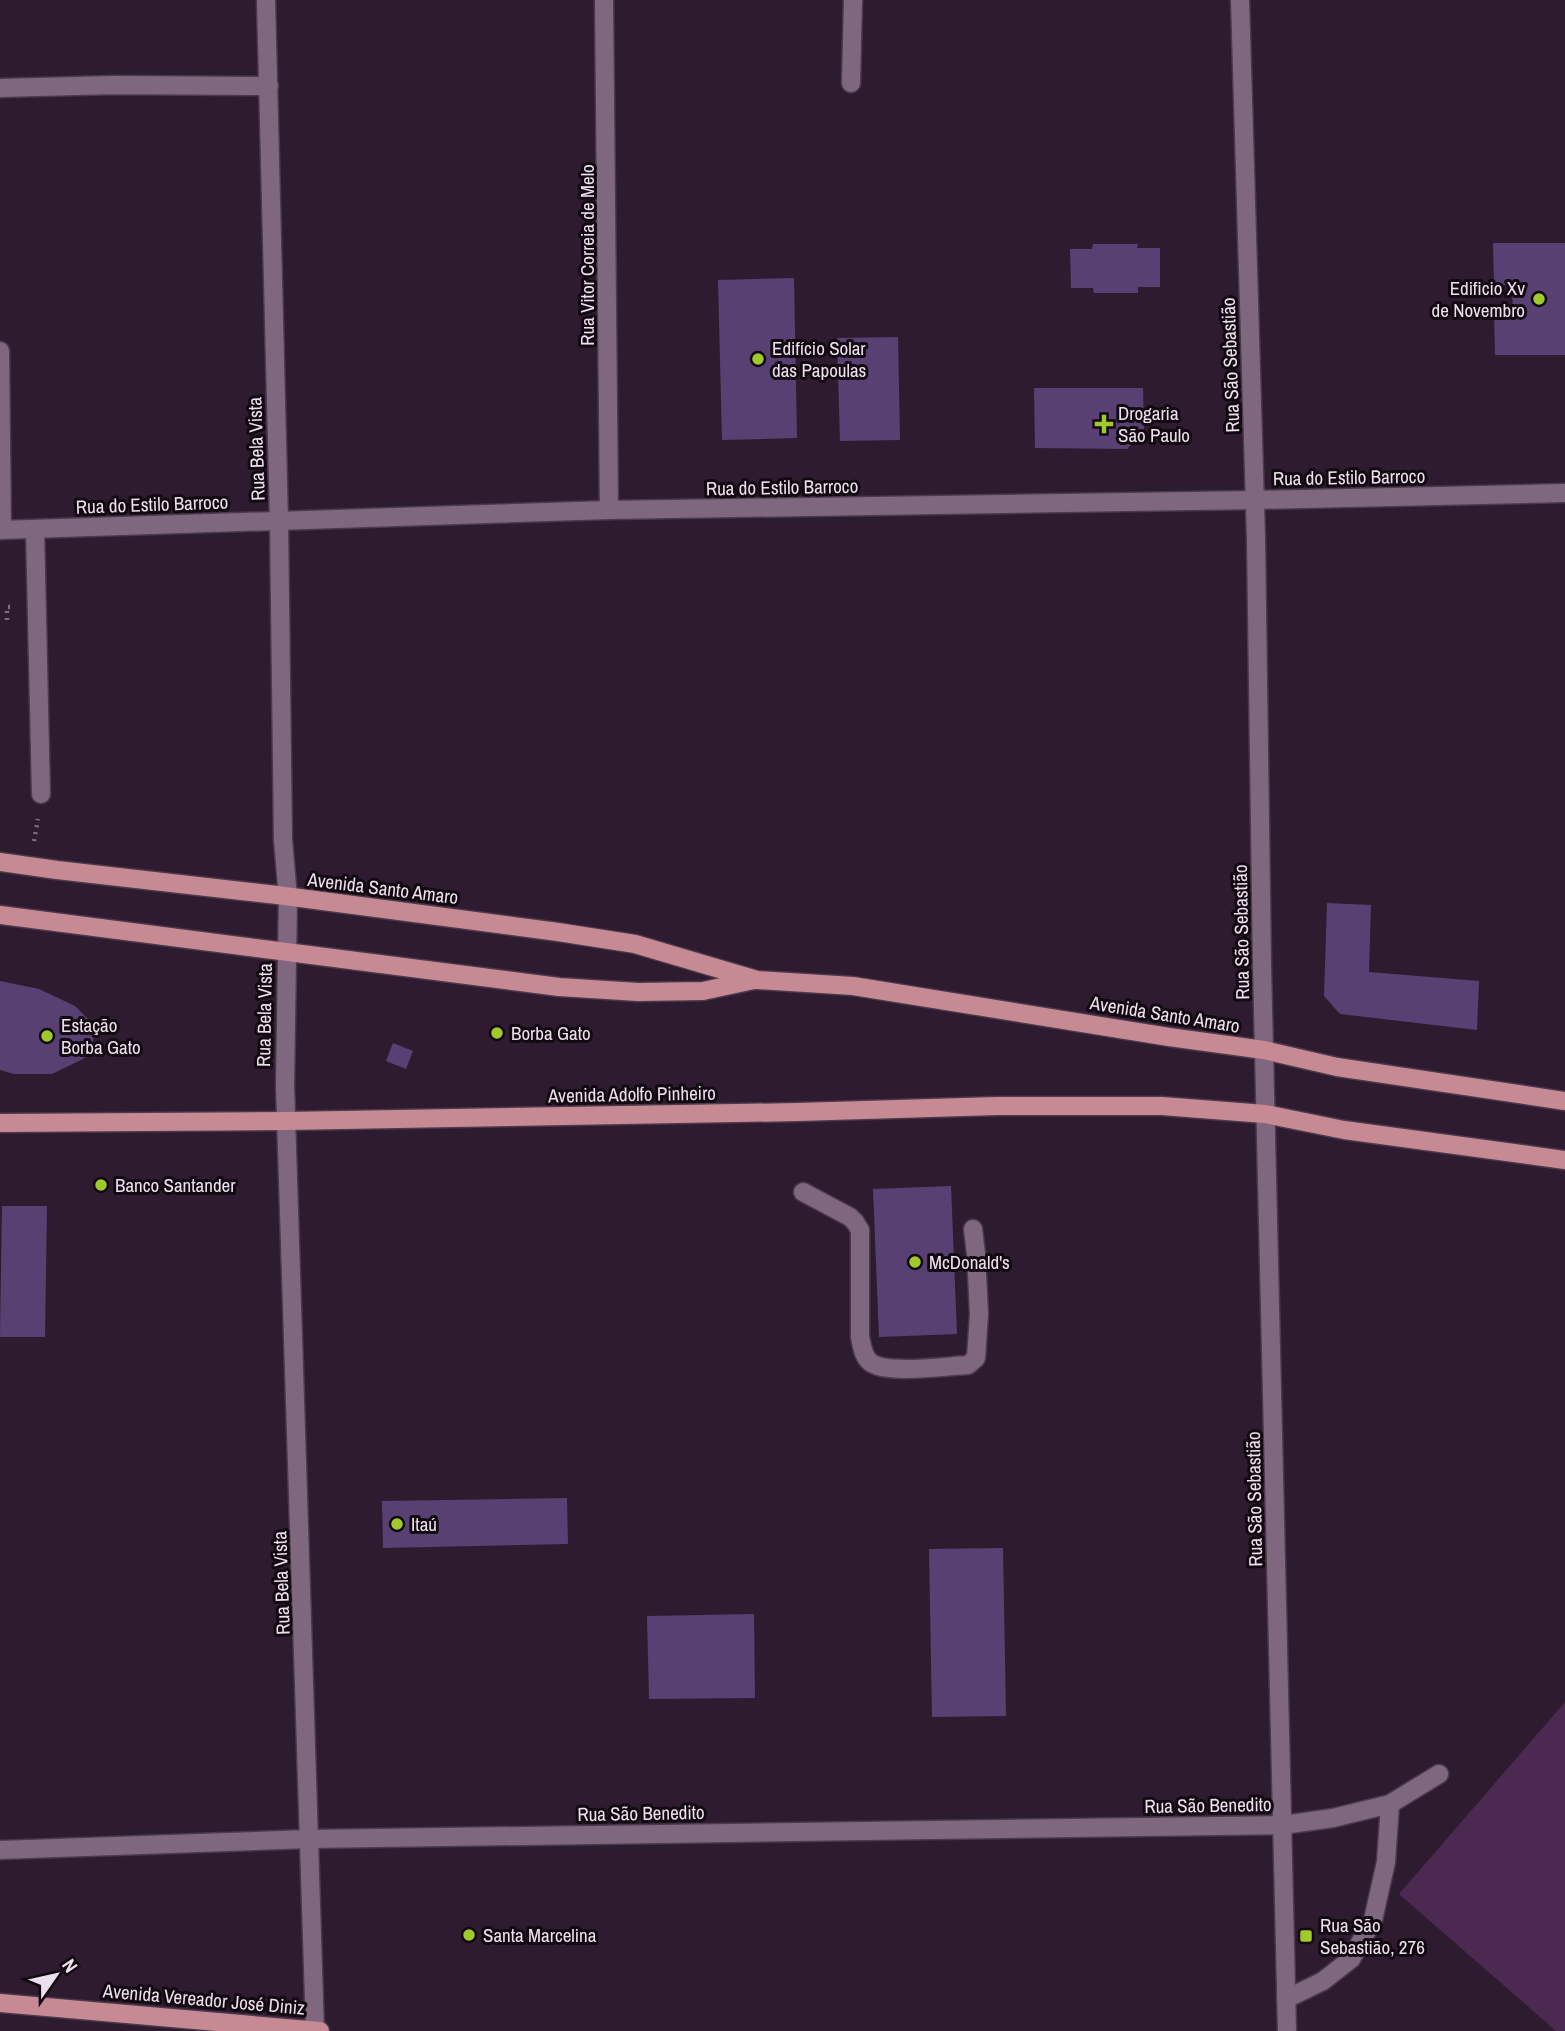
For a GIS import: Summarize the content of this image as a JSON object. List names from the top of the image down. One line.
{"streets":{"main road":["Avenida Santo Amaro","Avenida Adolfo Pinheiro","Avenida Vereador José Diniz"],"street":["Rua Vitor Correia de Melo","Rua São Sebastião","Rua Bela Vista","Rua do Estilo Barroco","Rua São Benedito"]},"crossings":[["Rua Vitor Correia de Melo","Rua do Estilo Barroco"],["Rua São Sebastião","Rua do Estilo Barroco"],["Rua São Sebastião","Avenida Santo Amaro"],["Rua São Sebastião","Avenida Adolfo Pinheiro"],["Rua São Sebastião","Rua São Benedito"],["Rua Bela Vista","Rua do Estilo Barroco"],["Rua Bela Vista","Avenida Santo Amaro"],["Rua Bela Vista","Avenida Adolfo Pinheiro"],["Rua Bela Vista","Rua São Benedito"],["Rua Bela Vista","Avenida Vereador José Diniz"]],"places":{"other":["Edificio Xv de Novembro","Edifício Solar das Papoulas","Borba Gato","Estação Borba Gato","Banco Santander","McDonald's","Itaú","Santa Marcelina"],"health":["Drogaria São Paulo"],"transit":["Rua São Sebastião, 276"]},"north":"top right"}
